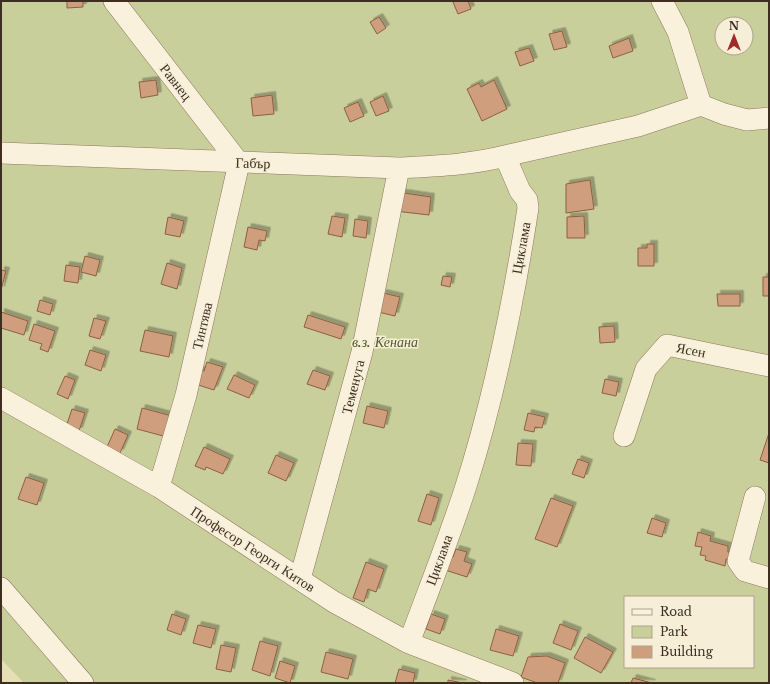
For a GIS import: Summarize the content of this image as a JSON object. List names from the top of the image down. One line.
{"streets":{"street":["Равнец","Габър","Циклама","Тинтява","Ясен","Теменуга","Професор Георги Китов"]},"crossings":[["Равнец","Габър"],["Равнец","Тинтява"],["Габър","Циклама"],["Габър","Тинтява"],["Габър","Теменуга"],["Циклама","Професор Георги Китов"],["Тинтява","Професор Георги Китов"],["Теменуга","Професор Георги Китов"]],"parks":["в.з. Кенана"],"legend":["Road","Park","Building"],"north":"top"}
